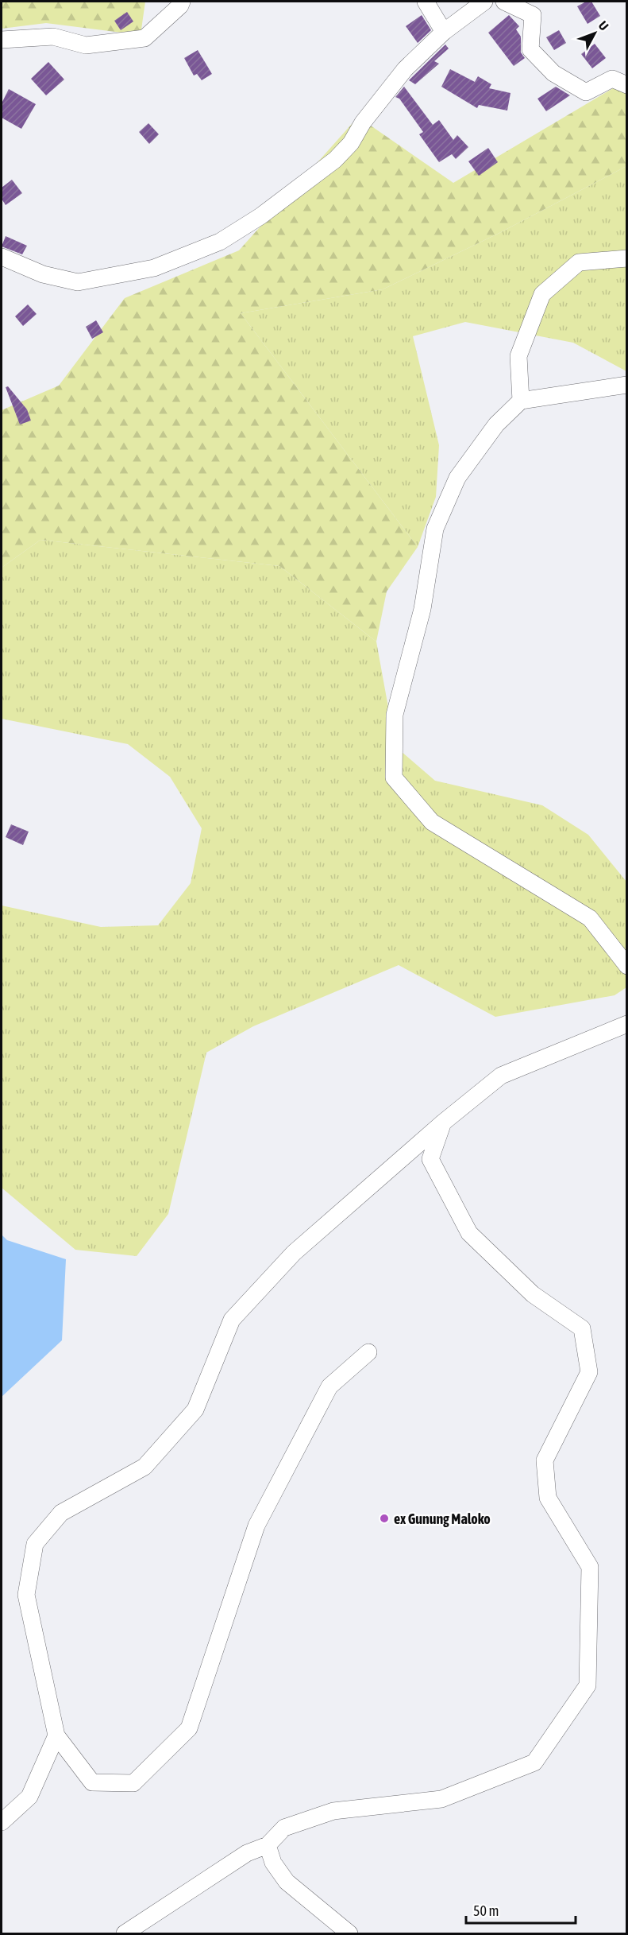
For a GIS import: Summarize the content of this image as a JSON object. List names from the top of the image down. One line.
{"places":["ex Gunung Maloko"],"scale_bar":"50 m","north":"top right"}
